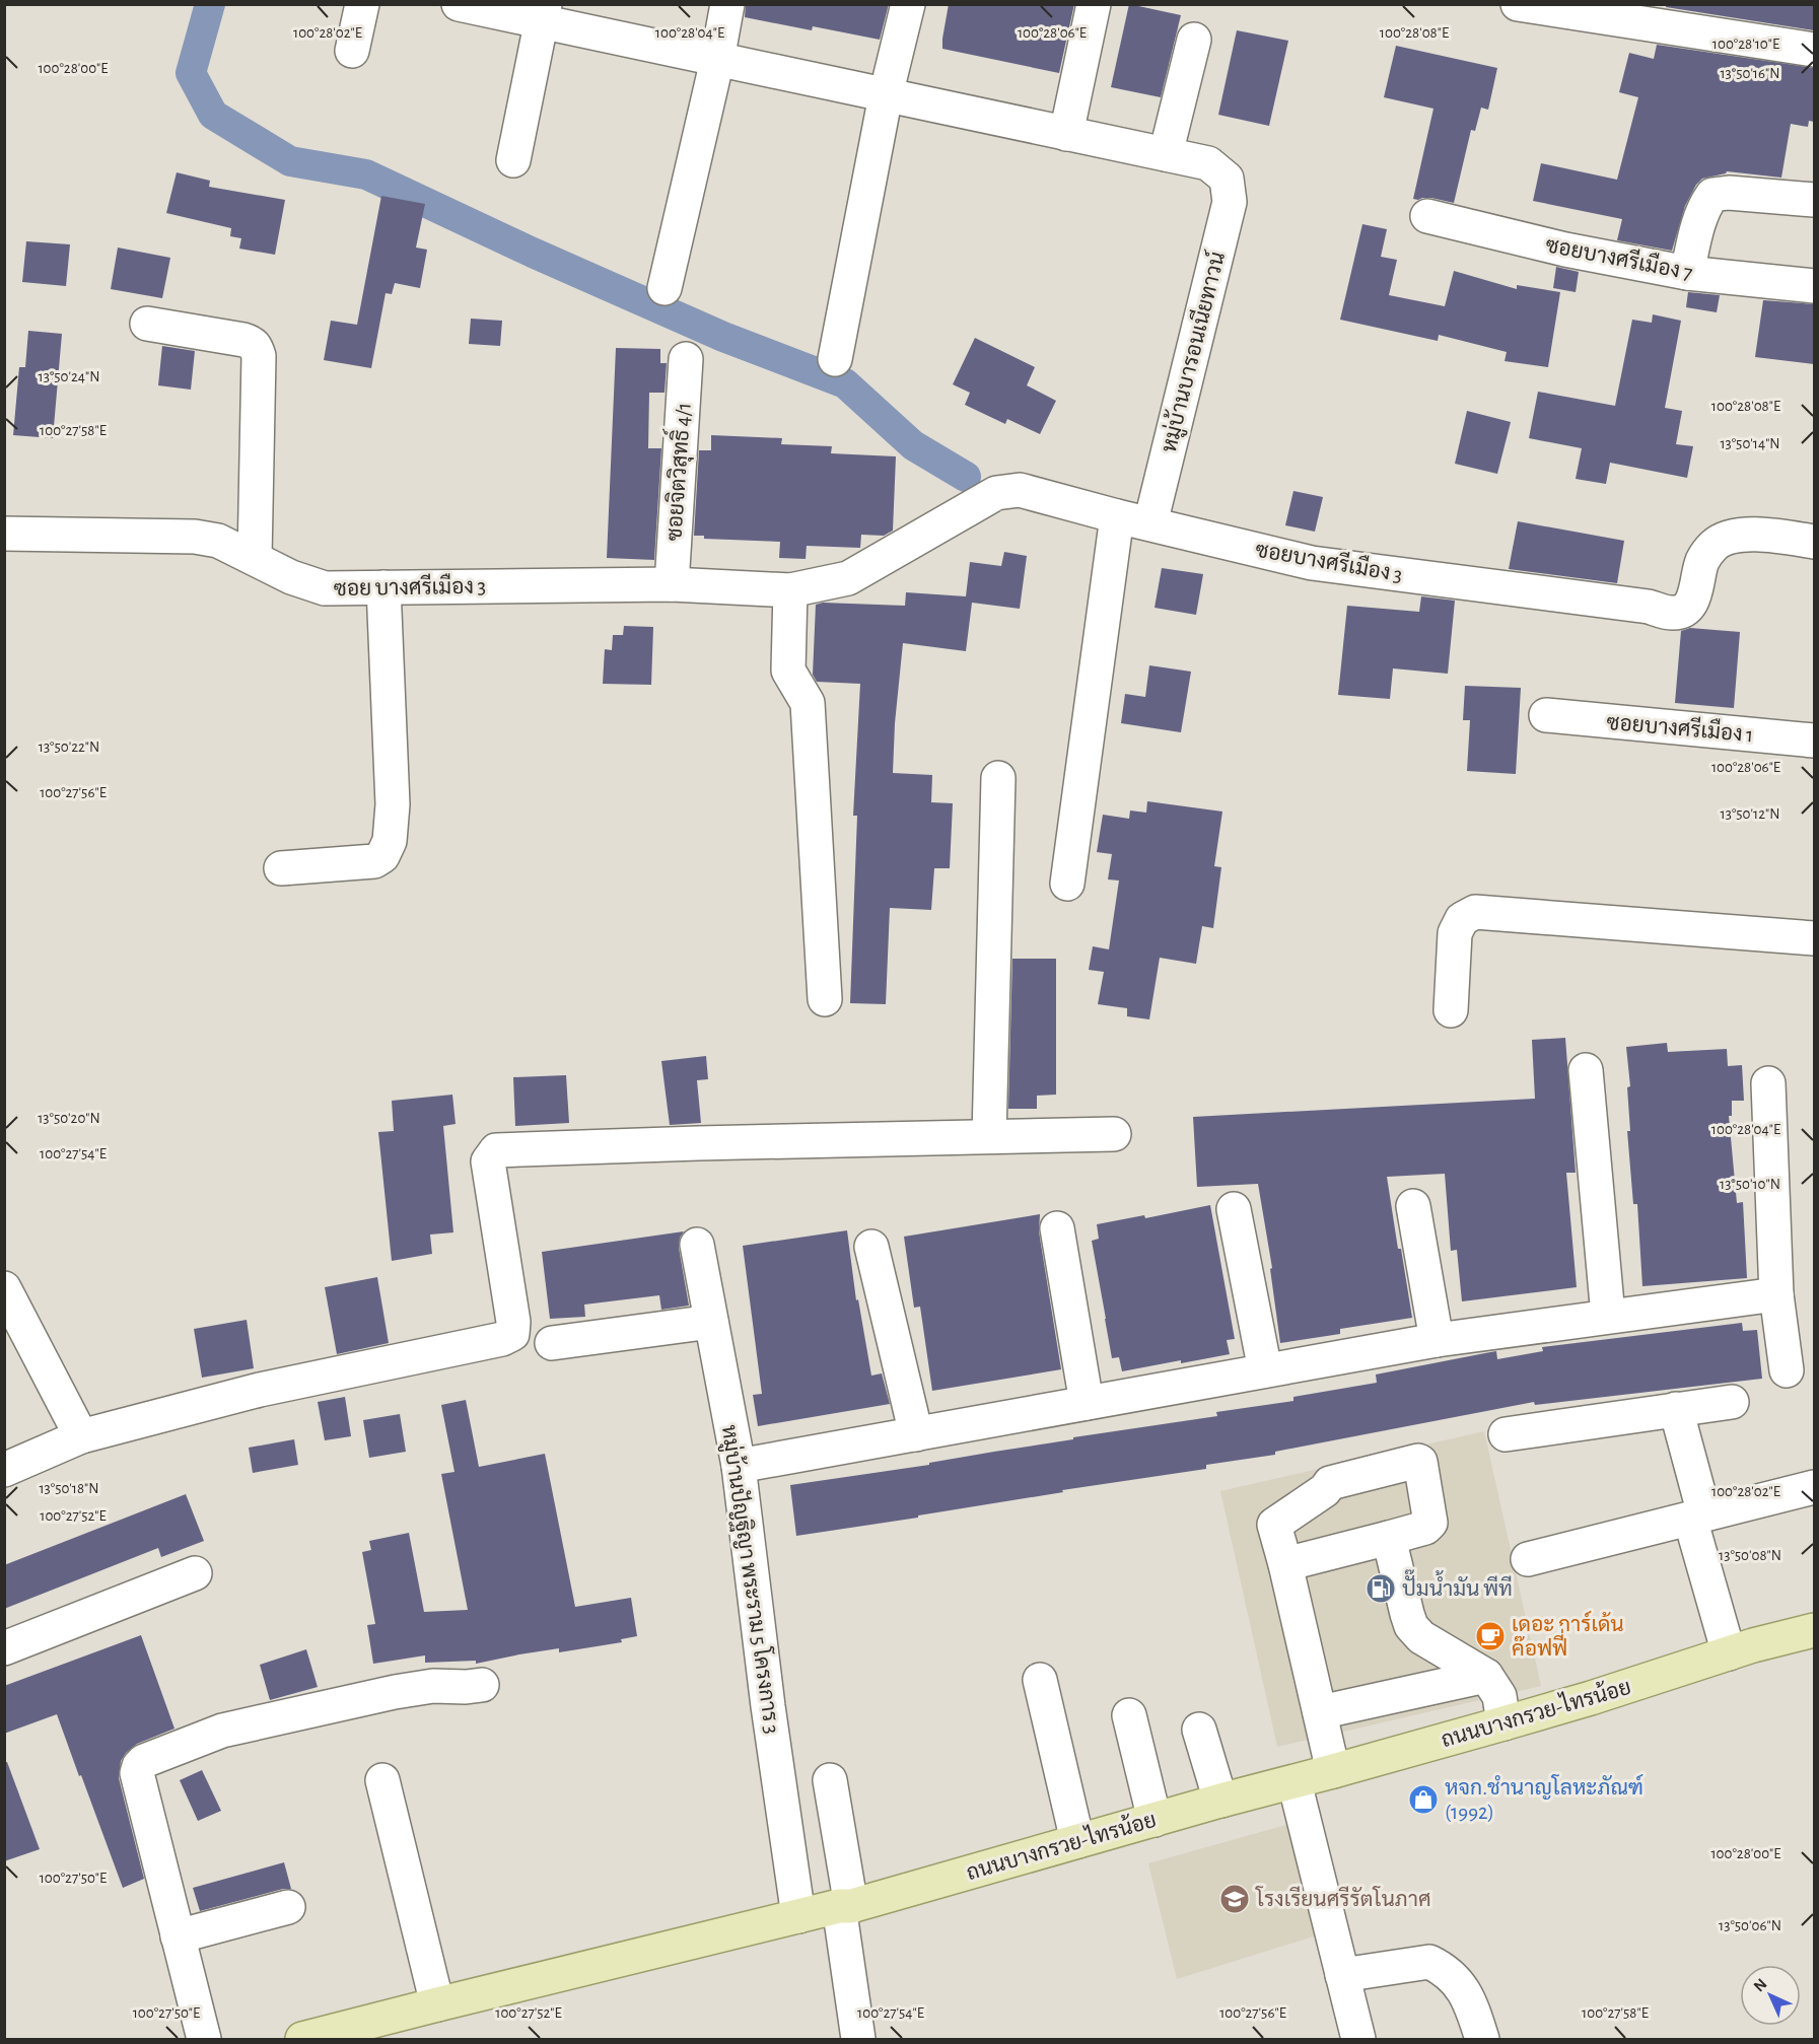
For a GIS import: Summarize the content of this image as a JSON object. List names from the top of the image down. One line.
{"streets":{"main road":["ถนนบางกรวย-ไทรน้อย"],"street":["ซอยบางศรีเมือง 7","หมู่บ้านบารอนเนียทาวน์","ซอยจิตวิสุทธิ์ 4/1","ซอยบางศรีเมือง 3","ซอย บางศรีเมือง 3","ซอยบางศรีเมือง 1","หมู่บ้านปัญฐิญา พระราม 5 โครงการ 3"]},"crossings":[["หมู่บ้านบารอนเนียทาวน์","ซอยบางศรีเมือง 3"],["ซอยจิตวิสุทธิ์ 4/1","ซอย บางศรีเมือง 3"],["ซอยบางศรีเมือง 3","ซอย บางศรีเมือง 3"],["หมู่บ้านปัญฐิญา พระราม 5 โครงการ 3","ถนนบางกรวย-ไทรน้อย"]],"places":{"fuel station":["ปั๊มน้ำมัน พีที"],"cafe":["เดอะ การ์เด้น ค๊อฟฟี่"],"shop":["หจก.ชำนาญโลหะภัณฑ์ (1992)"],"school or university":["โรงเรียนศรีรัตโนภาศ"]},"north":"top left","coordinates":["100°28'02\"E","100°28'04\"E","100°28'06\"E","100°28'08\"E","100°28'10\"E","100°28'00\"E","13°50'16\"N","13°50'24\"N","100°27'58\"E","13°50'14\"N","13°50'22\"N","100°27'56\"E","13°50'12\"N","13°50'20\"N","100°27'54\"E","13°50'10\"N","13°50'18\"N","100°27'52\"E","13°50'08\"N","100°27'50\"E","13°50'06\"N"]}
